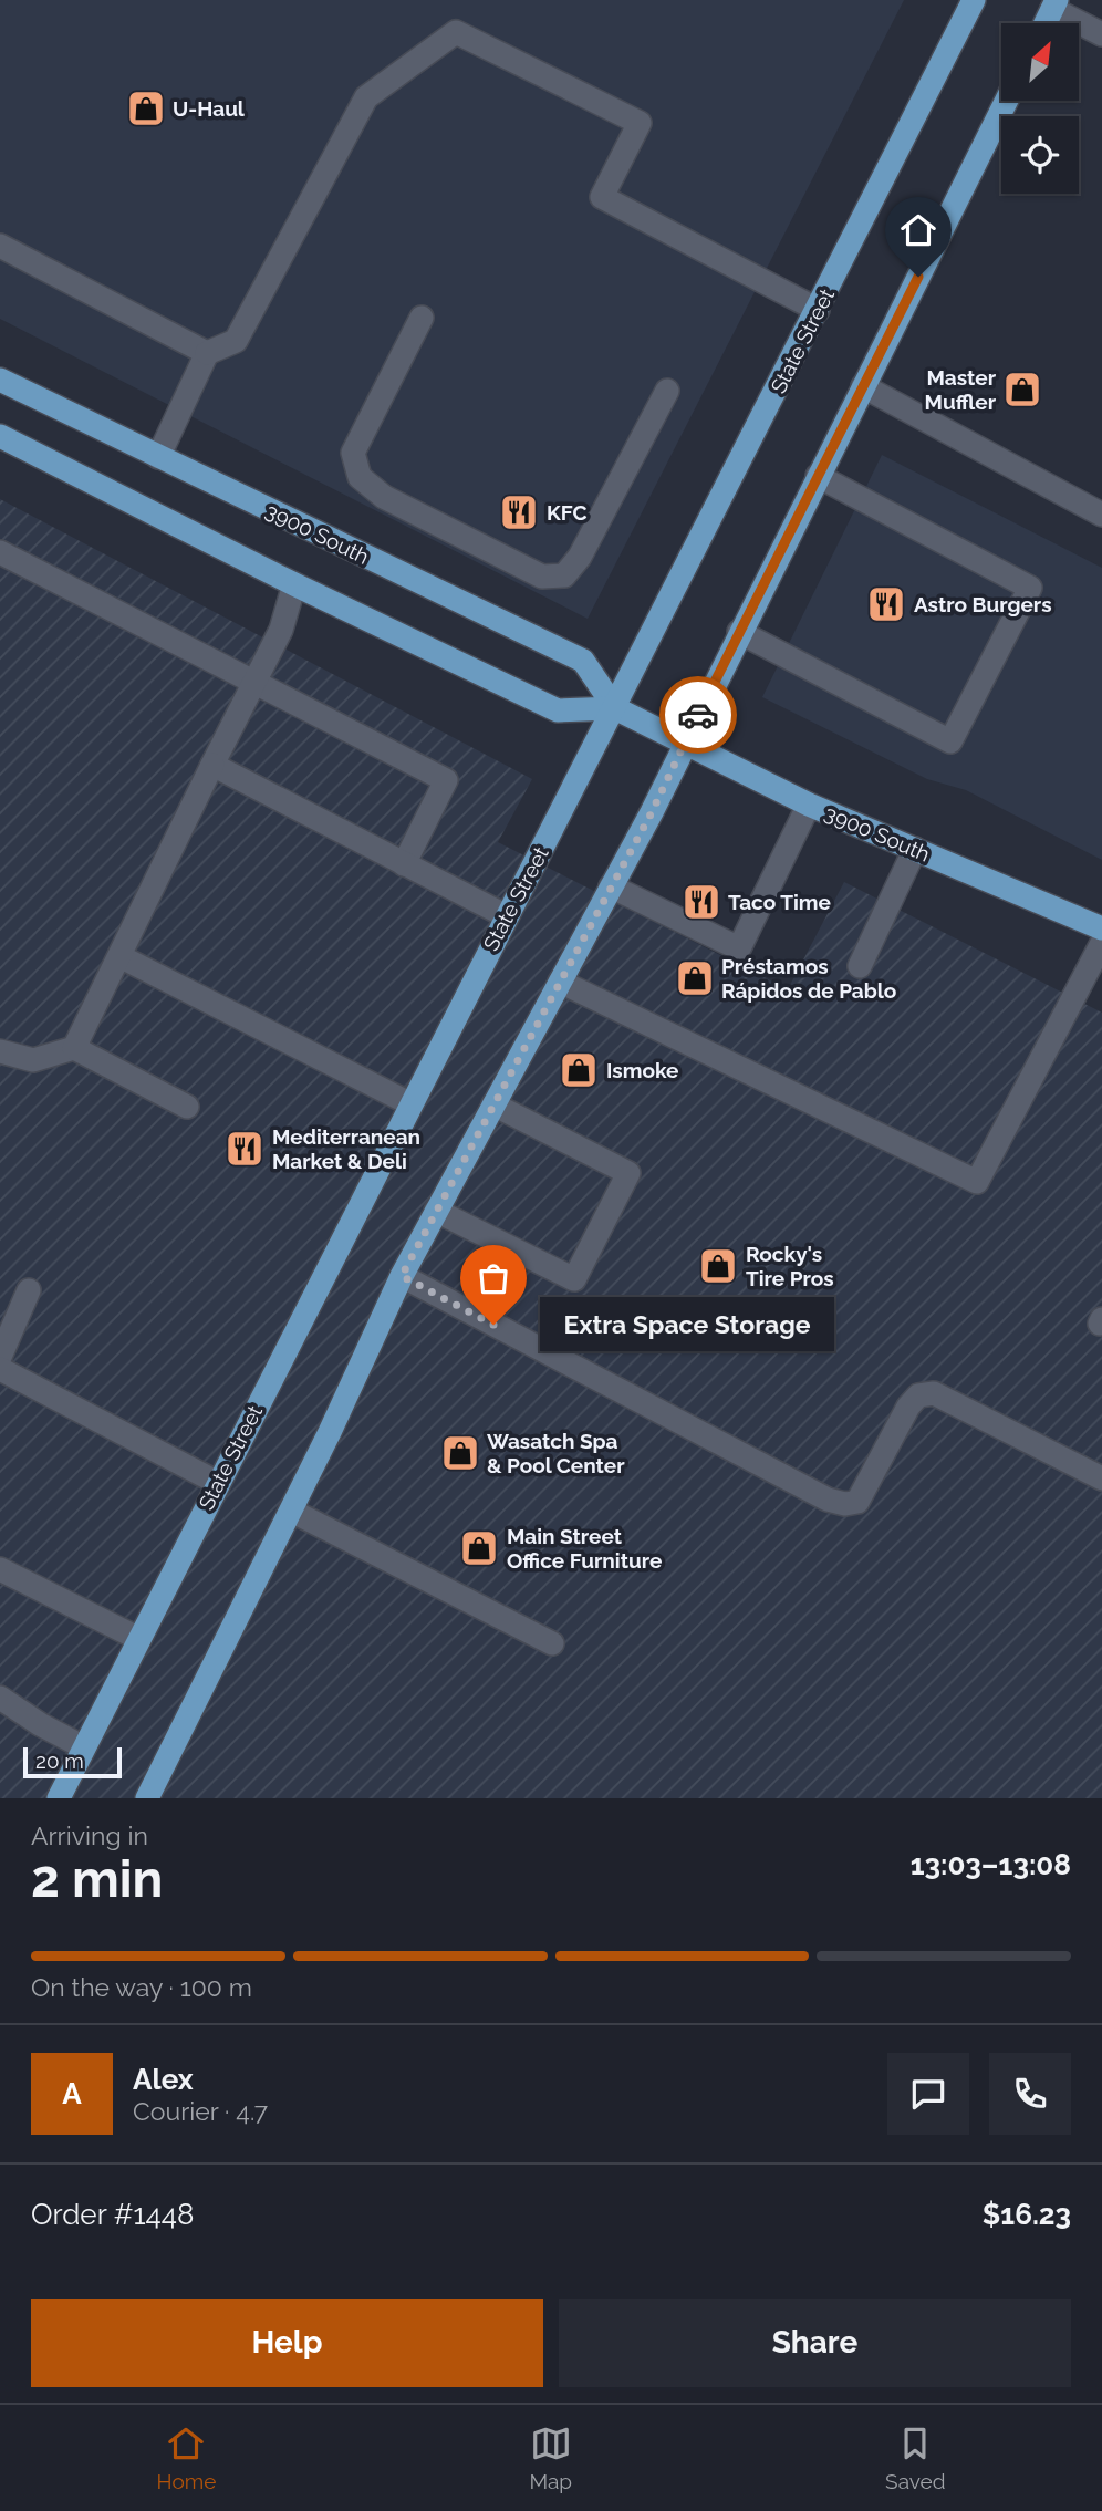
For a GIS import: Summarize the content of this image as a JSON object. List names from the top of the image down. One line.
{"streets":{"main road":["State Street","3900 South"]},"crossings":[["State Street","3900 South"]],"places":{"shop":["U-Haul","Master Muffler","Préstamos Rápidos de Pablo","Ismoke","Rocky's Tire Pros","Wasatch Spa & Pool Center","Main Street Office Furniture"],"restaurant":["KFC","Astro Burgers","Taco Time","Mediterranean Market & Deli"],"other":["Extra Space Storage"]},"scale_bar":"20 m","north":"top right","page":{"bubble":"Extra Space Storage","scale":"20 m","heading":["2 min","Arriving in","13:03–13:08"],"panel":["Alex","Courier · 4.7","Order #1448","$16.23"],"bar":"On the way · 100 m","round":"A","buttons":["Help","Share"],"tabs":["Home","Map","Saved"]}}
